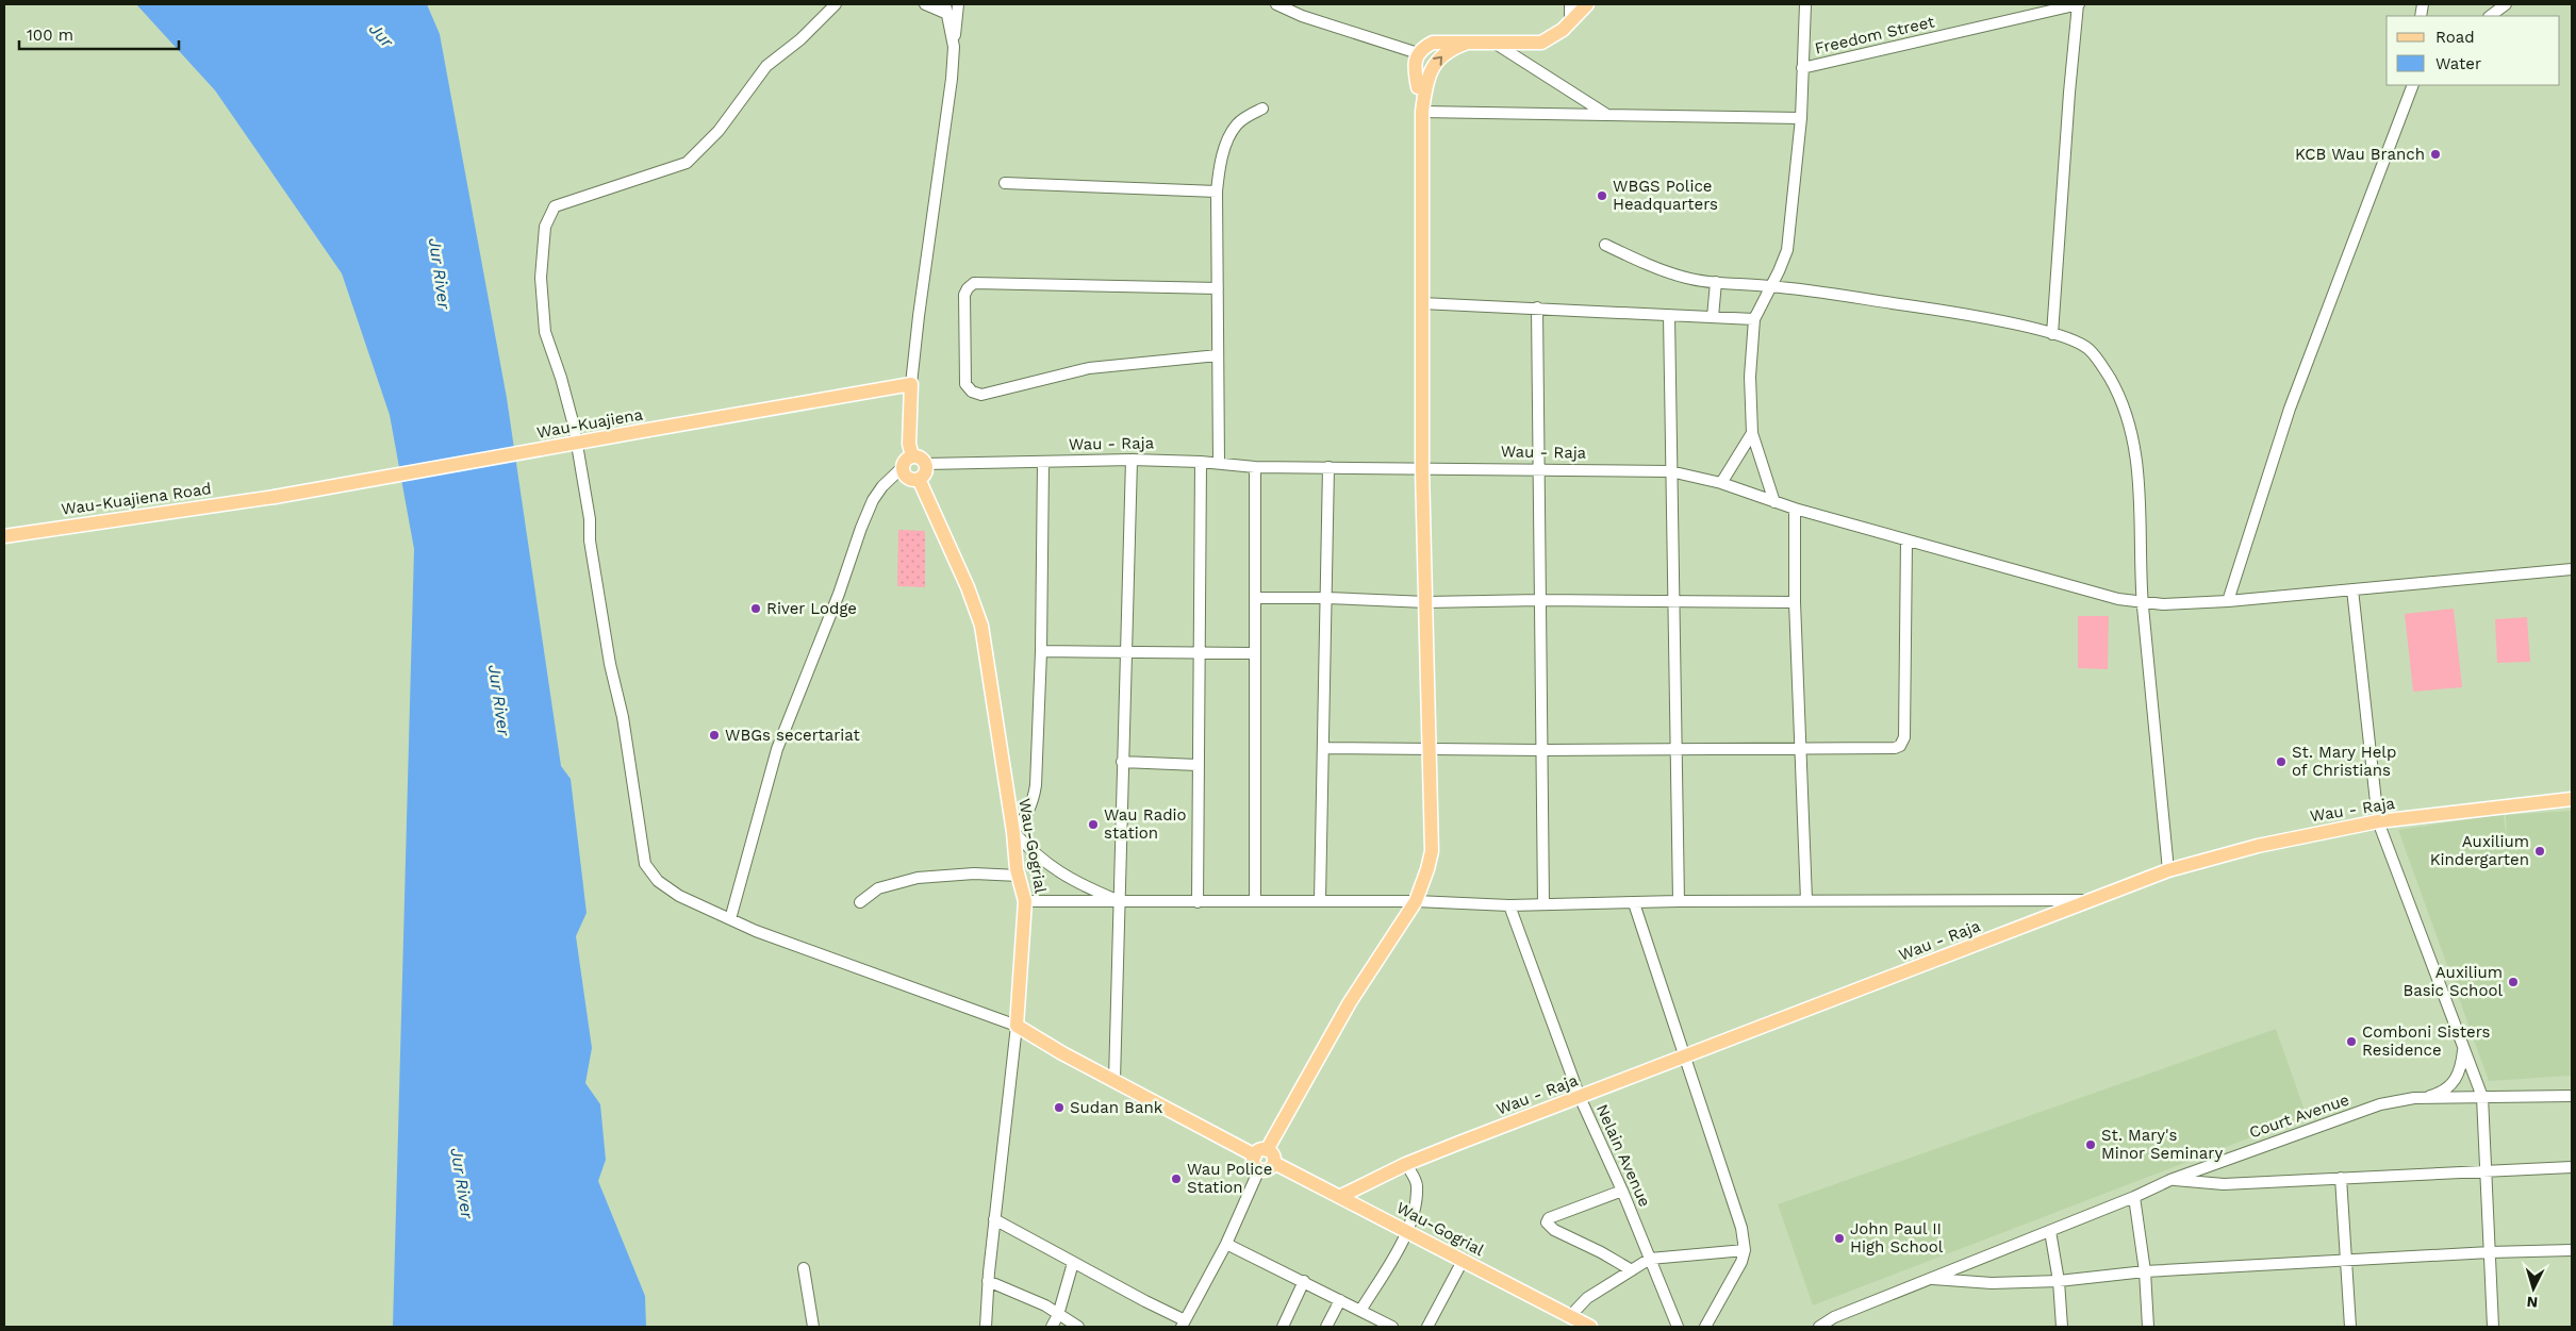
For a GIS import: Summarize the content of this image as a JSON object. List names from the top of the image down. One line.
{"streets":{"main road":["Wau-Kuajiena","Wau - Raja","Wau-Kuajiena Road","Wau-Gogrial"],"street":["Freedom Street","Court Avenue","Nelain Avenue"]},"crossings":[["Wau-Kuajiena","Wau-Kuajiena Road"],["Wau - Raja","Wau-Gogrial"],["Wau - Raja","Nelain Avenue"]],"water":["Jur","Jur River"],"places":["KCB Wau Branch","WBGS Police Headquarters","River Lodge","WBGs secertariat","St. Mary Help of Christians","Wau Radio station","Auxilium Kindergarten","Auxilium Basic School","Comboni Sisters Residence","Sudan Bank","St. Mary's Minor Seminary","Wau Police Station","John Paul II High School"],"legend":["Road","Water"],"scale_bar":"100 m","north":"bottom"}
